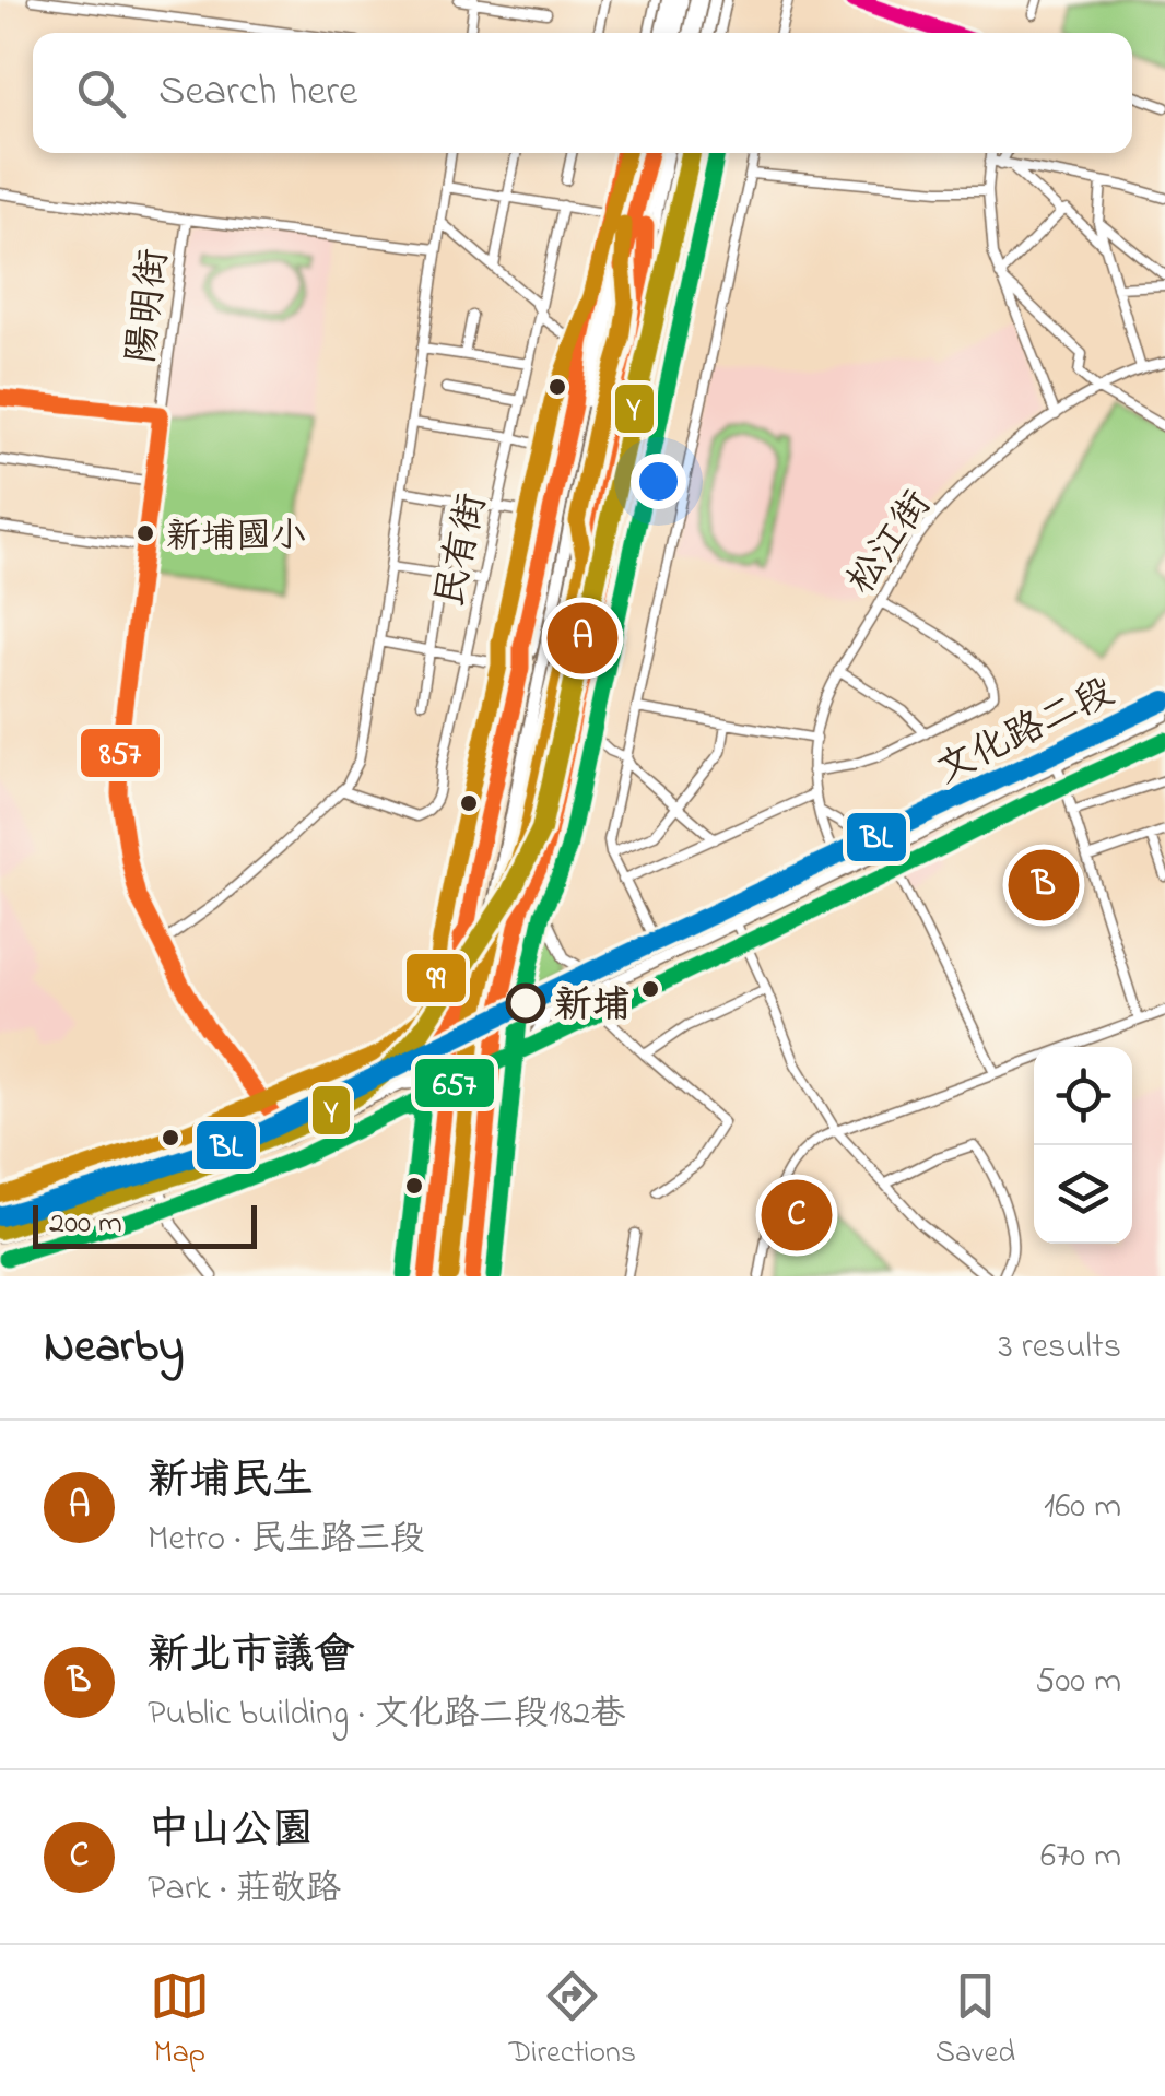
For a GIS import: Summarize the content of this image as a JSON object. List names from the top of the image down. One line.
{"streets":{"main road":["文化路二段"],"street":["陽明街","松江街","民有街"]},"crossings":[["陽明街","文化路二段"],["松江街","文化路二段"]],"places":["新埔國小","新埔"],"lines":["transit line Y","transit line 857","transit line 657","transit line 99","transit line BL"],"scale_bar":"200 m","page":{"search":"Search here","pins":["A","B","C"],"scale":"200 m","heading":["Nearby","3 results"],"list":[{"mark":"A","name":"新埔民生","note":"Metro · 民生路三段","value":"160 m"},{"mark":"B","name":"新北市議會","note":"Public building · 文化路二段182巷","value":"500 m"},{"mark":"C","name":"中山公園","note":"Park · 莊敬路","value":"670 m"}],"nav":["Map","Directions","Saved"]}}
